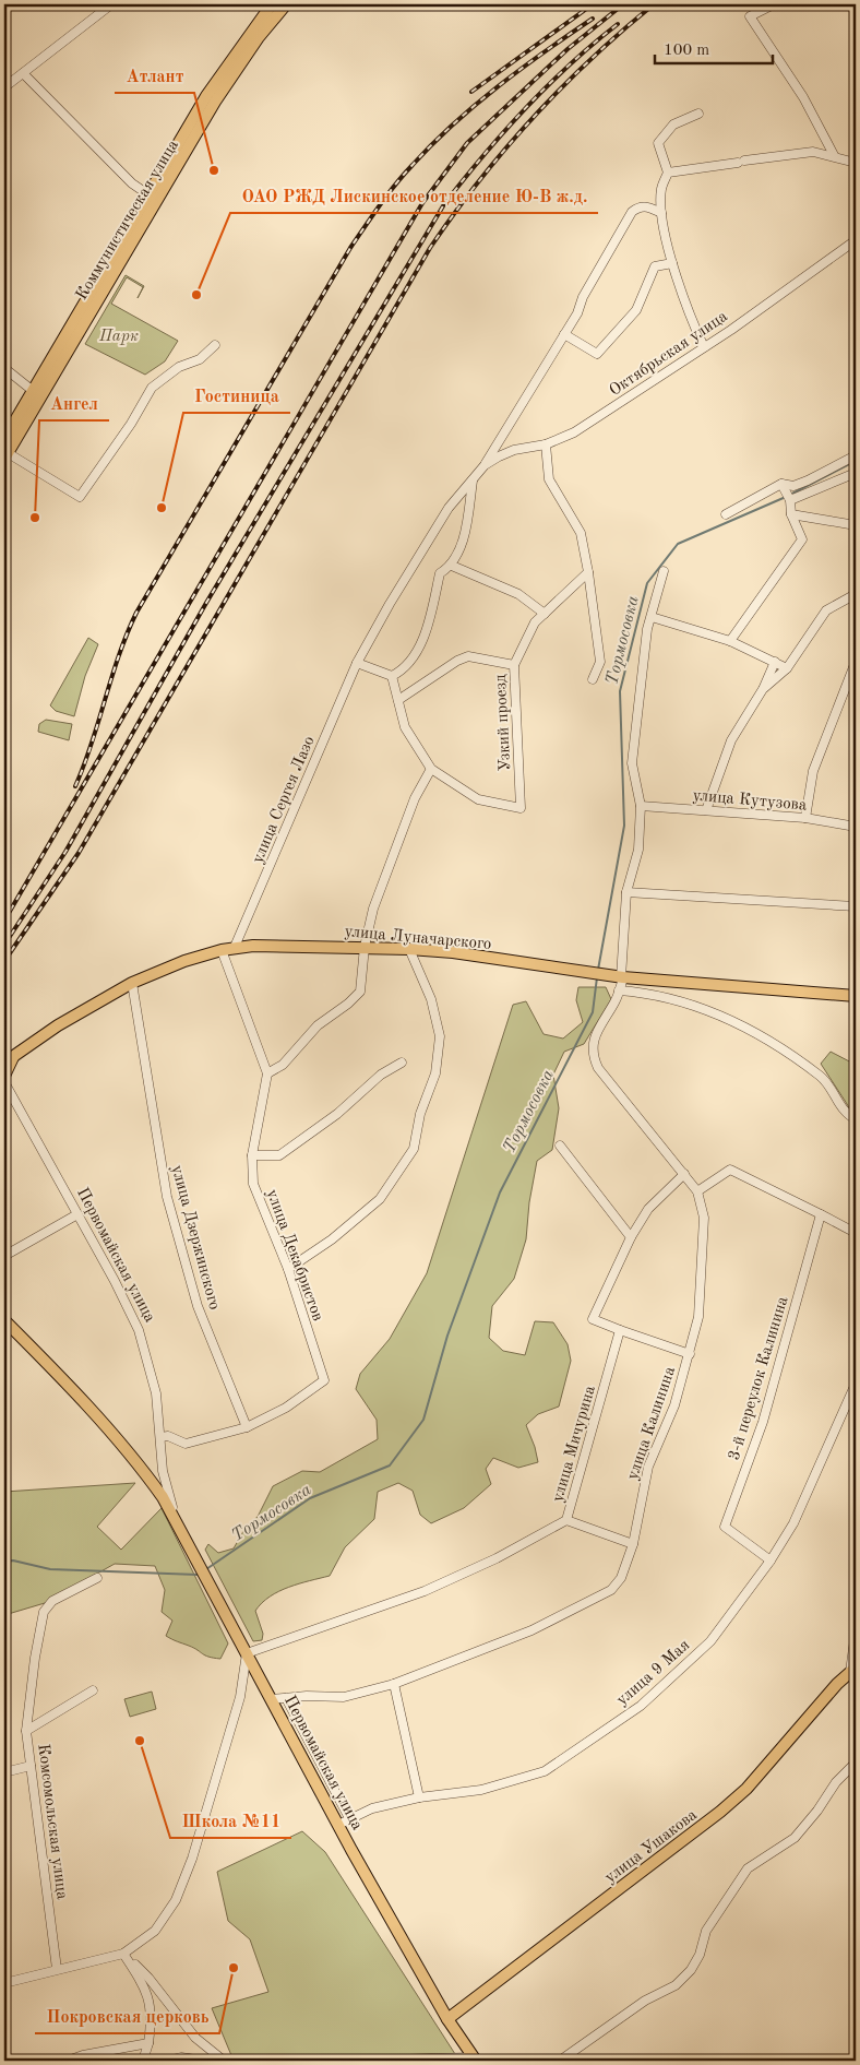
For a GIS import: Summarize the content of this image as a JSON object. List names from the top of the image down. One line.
{"streets":{"main road":["Коммунистическая улица","улица Луначарского","Первомайская улица","улица Ушакова"],"street":["Октябрьская улица","Узкий проезд","улица Сергея Лазо","улица Кутузова","улица Дзержинского","улица Декабристов","3-й переулок Калинина","улица Калинина","улица Мичурина","улица 9 Мая","Комсомольская улица"]},"crossings":[["Октябрьская улица","улица Сергея Лазо"],["улица Сергея Лазо","улица Луначарского"],["улица Луначарского","улица Дзержинского"],["улица Дзержинского","улица Декабристов"],["Первомайская улица","улица Калинина"],["Первомайская улица","улица Мичурина"],["Первомайская улица","улица 9 Мая"],["Первомайская улица","улица Ушакова"],["3-й переулок Калинина","улица 9 Мая"]],"water":["Тормосовка"],"parks":["Парк"],"places":["Атлант","ОАО РЖД Лискинское отделение Ю-В ж.д.","Гостиница","Ангел","Школа №11","Покровская церковь"],"scale_bar":"100 m"}
